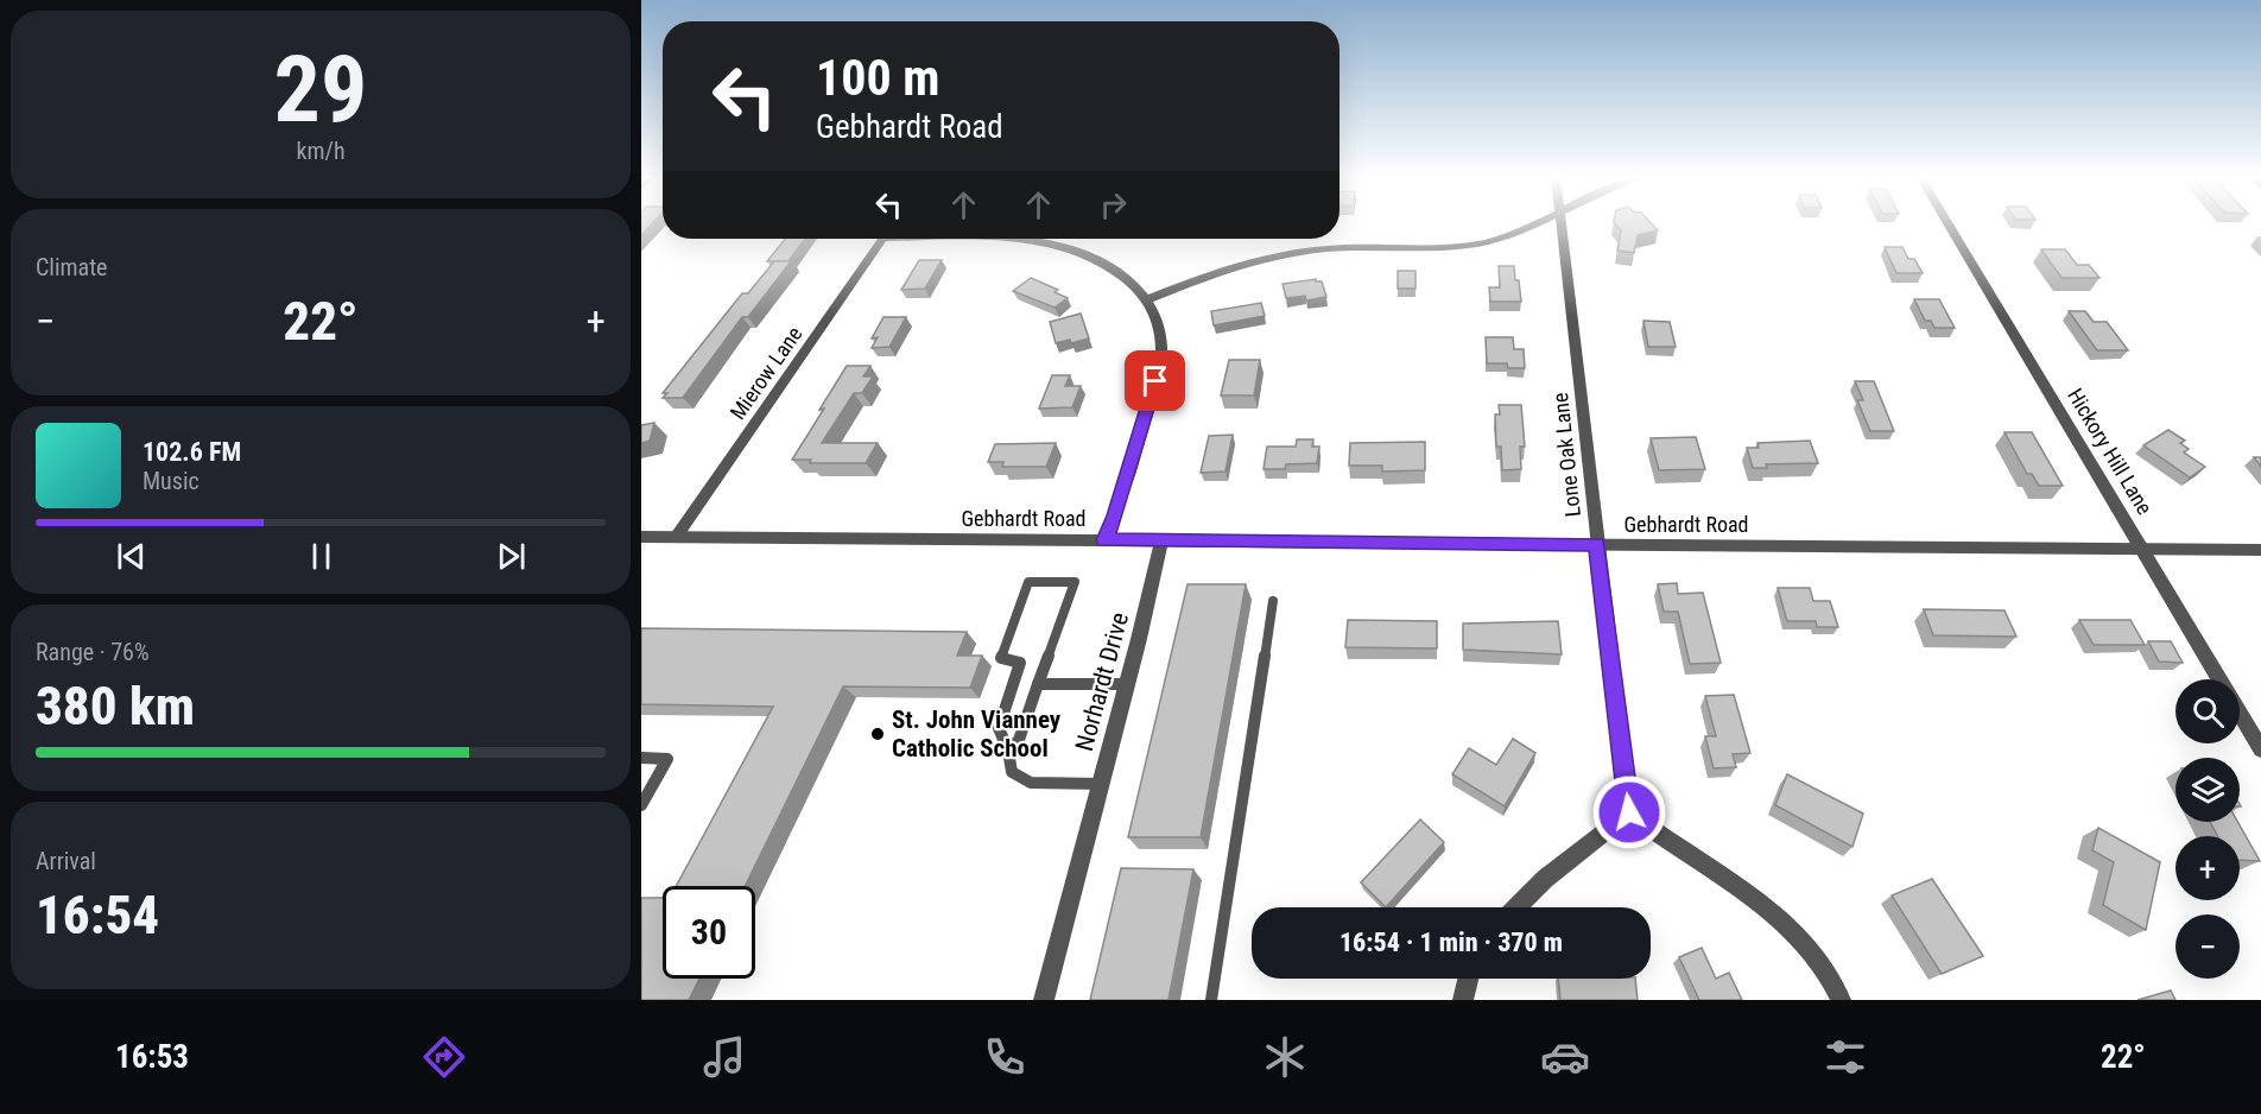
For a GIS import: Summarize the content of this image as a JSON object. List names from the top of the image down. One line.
{"streets":{"street":["Mierow Lane","Hickory Hill Lane","Lone Oak Lane","Gebhardt Road","Norhardt Drive"]},"crossings":[["Mierow Lane","Gebhardt Road"],["Hickory Hill Lane","Gebhardt Road"],["Lone Oak Lane","Gebhardt Road"],["Gebhardt Road","Norhardt Drive"]],"places":["St. John Vianney Catholic School"],"page":{"tile":[["29","km/h"],"Climate",["Range · 76%","380 km"],["Arrival","16:54"]],"turn":["100 m","Gebhardt Road"],"heat":["−","22°","+"],"song":["102.6 FM","Music"],"map_buttons":["+","−"],"limit":"30","trip":"16:54 · 1 min · 370 m","tabs":["16:53","22°"]}}
